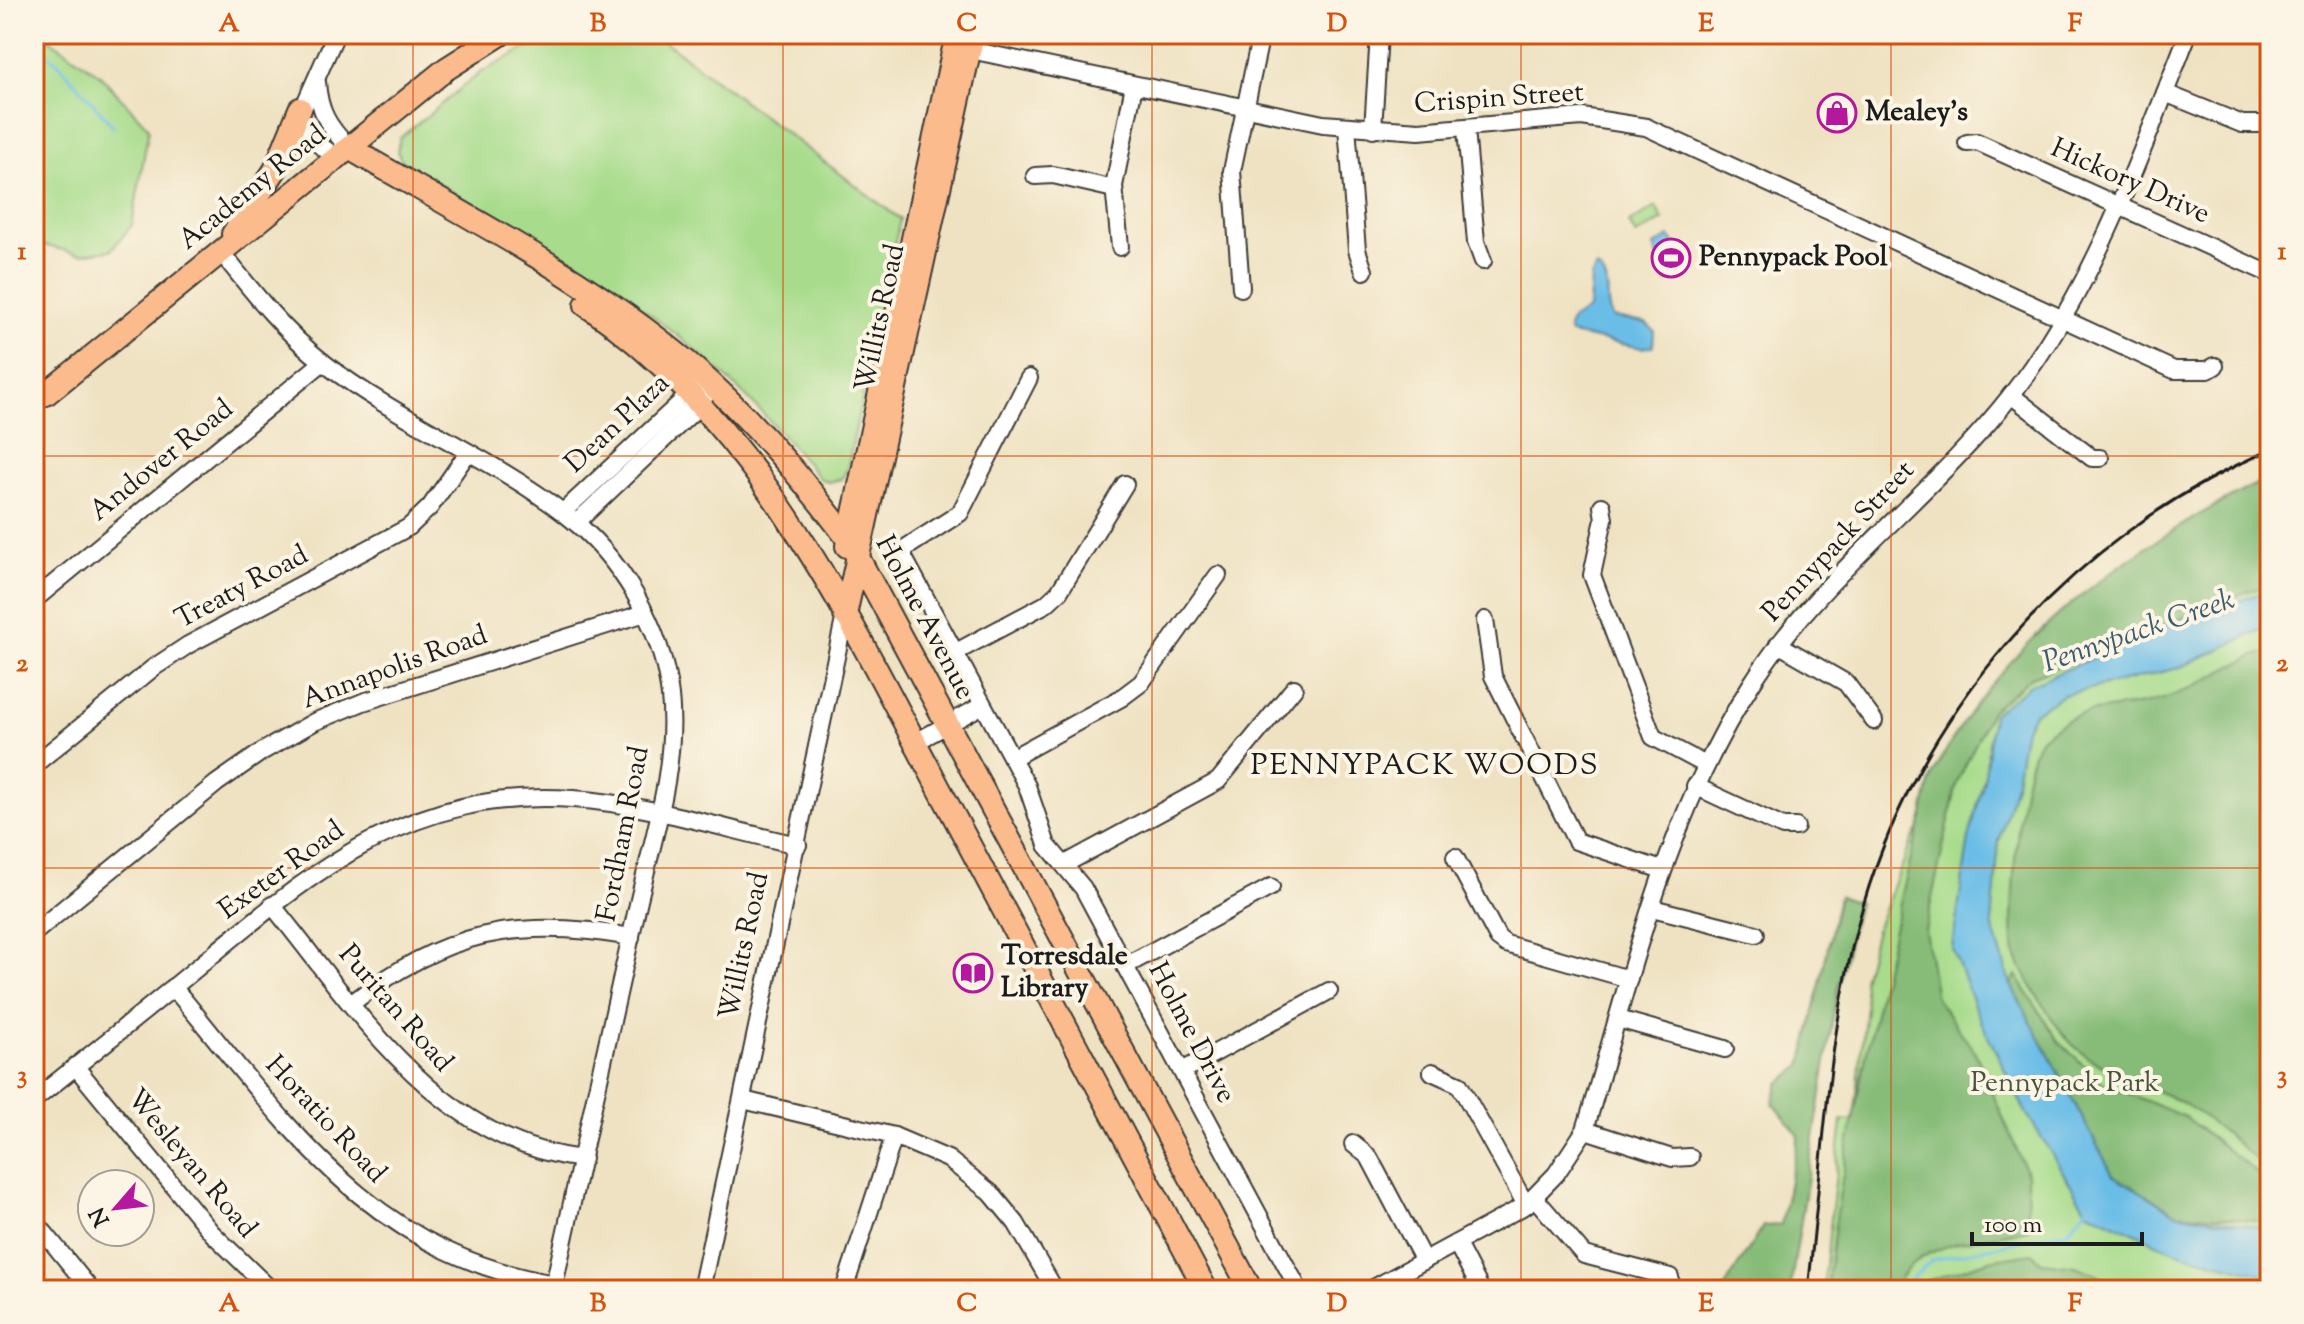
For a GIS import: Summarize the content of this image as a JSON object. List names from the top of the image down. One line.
{"streets":{"main road":["Academy Road","Willits Road","Holme Avenue"],"street":["Crispin Street","Hickory Drive","Dean Plaza","Andover Road","Pennypack Street","Treaty Road","Annapolis Road","Fordham Road","Exeter Road","Puritan Road","Holme Drive","Horatio Road","Wesleyan Road"]},"crossings":[["Crispin Street","Willits Road"],["Crispin Street","Pennypack Street"],["Hickory Drive","Pennypack Street"],["Academy Road","Holme Avenue"],["Academy Road","Fordham Road"],["Willits Road","Holme Avenue"],["Willits Road","Exeter Road"],["Dean Plaza","Holme Avenue"],["Dean Plaza","Fordham Road"],["Andover Road","Fordham Road"],["Treaty Road","Fordham Road"],["Annapolis Road","Fordham Road"],["Fordham Road","Exeter Road"],["Fordham Road","Puritan Road"],["Fordham Road","Horatio Road"],["Exeter Road","Puritan Road"],["Exeter Road","Horatio Road"],["Exeter Road","Wesleyan Road"]],"districts":["PENNYPACK WOODS"],"water":["Pennypack Creek"],"parks":["Pennypack Park"],"places":{"shop":["Mealey's"],"sports":["Pennypack Pool"],"library":["Torresdale Library"]},"scale_bar":"100 m","north":"bottom left","grid":{"columns":["A","B","C","D","E","F"],"rows":["1","2","3"]}}
